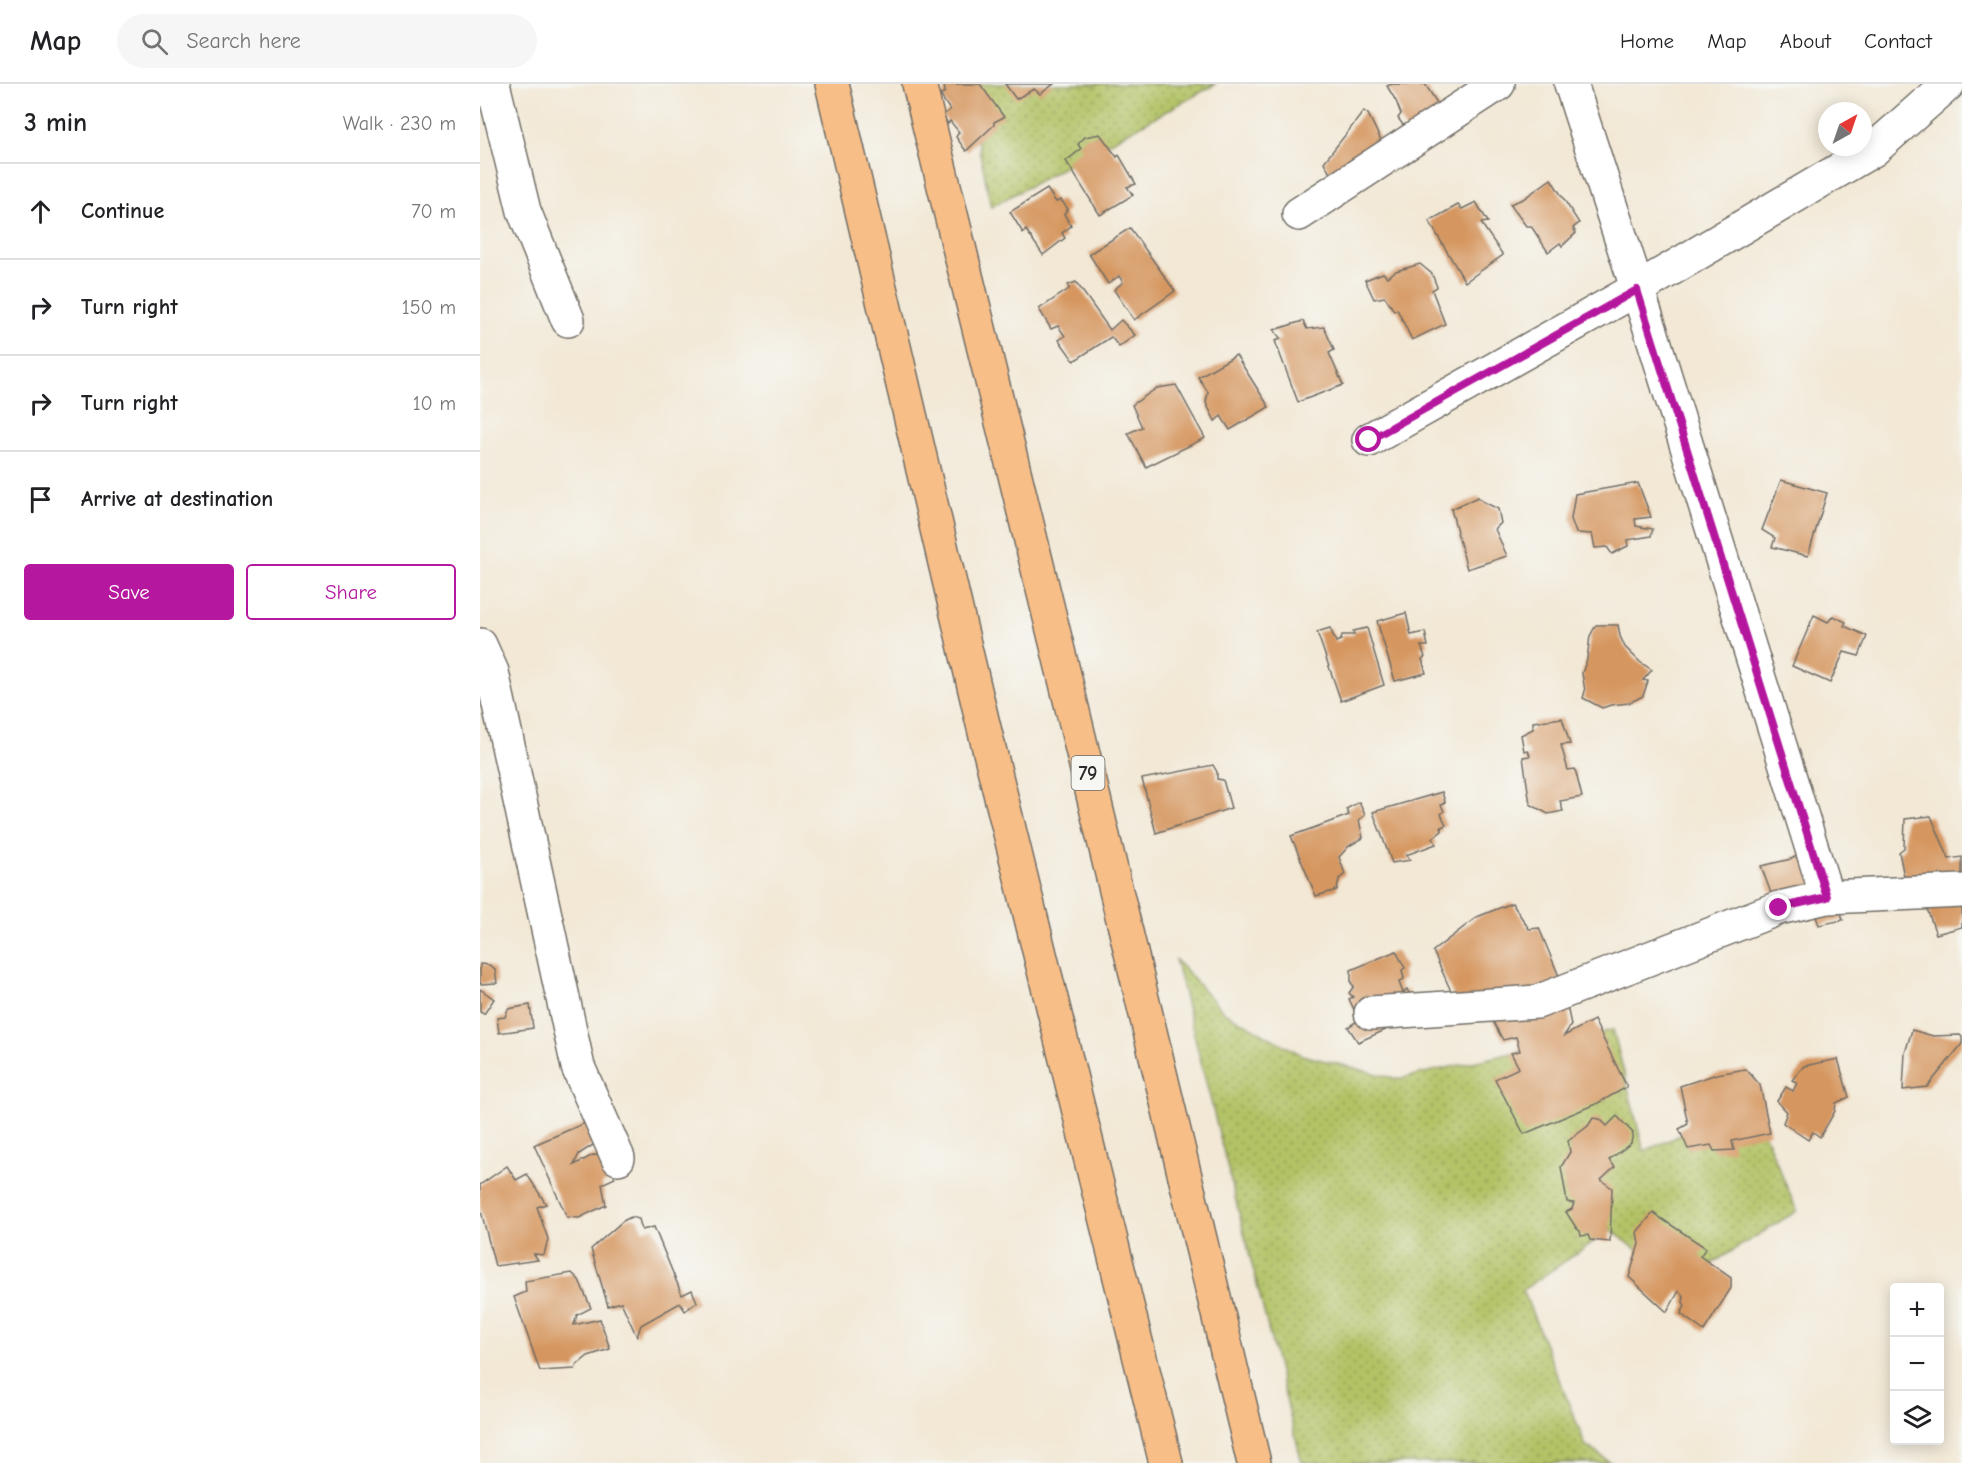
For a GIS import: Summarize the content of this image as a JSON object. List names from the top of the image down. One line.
{"streets":{"highway":["79"]},"north":"top right","page":{"header":"Map","search":"Search here","nav":["Home","Map","About","Contact"],"heading":["3 min","Walk · 230 m"],"list":[["Continue","70 m"],["Turn right","150 m"],["Turn right","10 m"],"Arrive at destination"],"buttons":["Save","Share"],"map_buttons":["+","−"]}}
